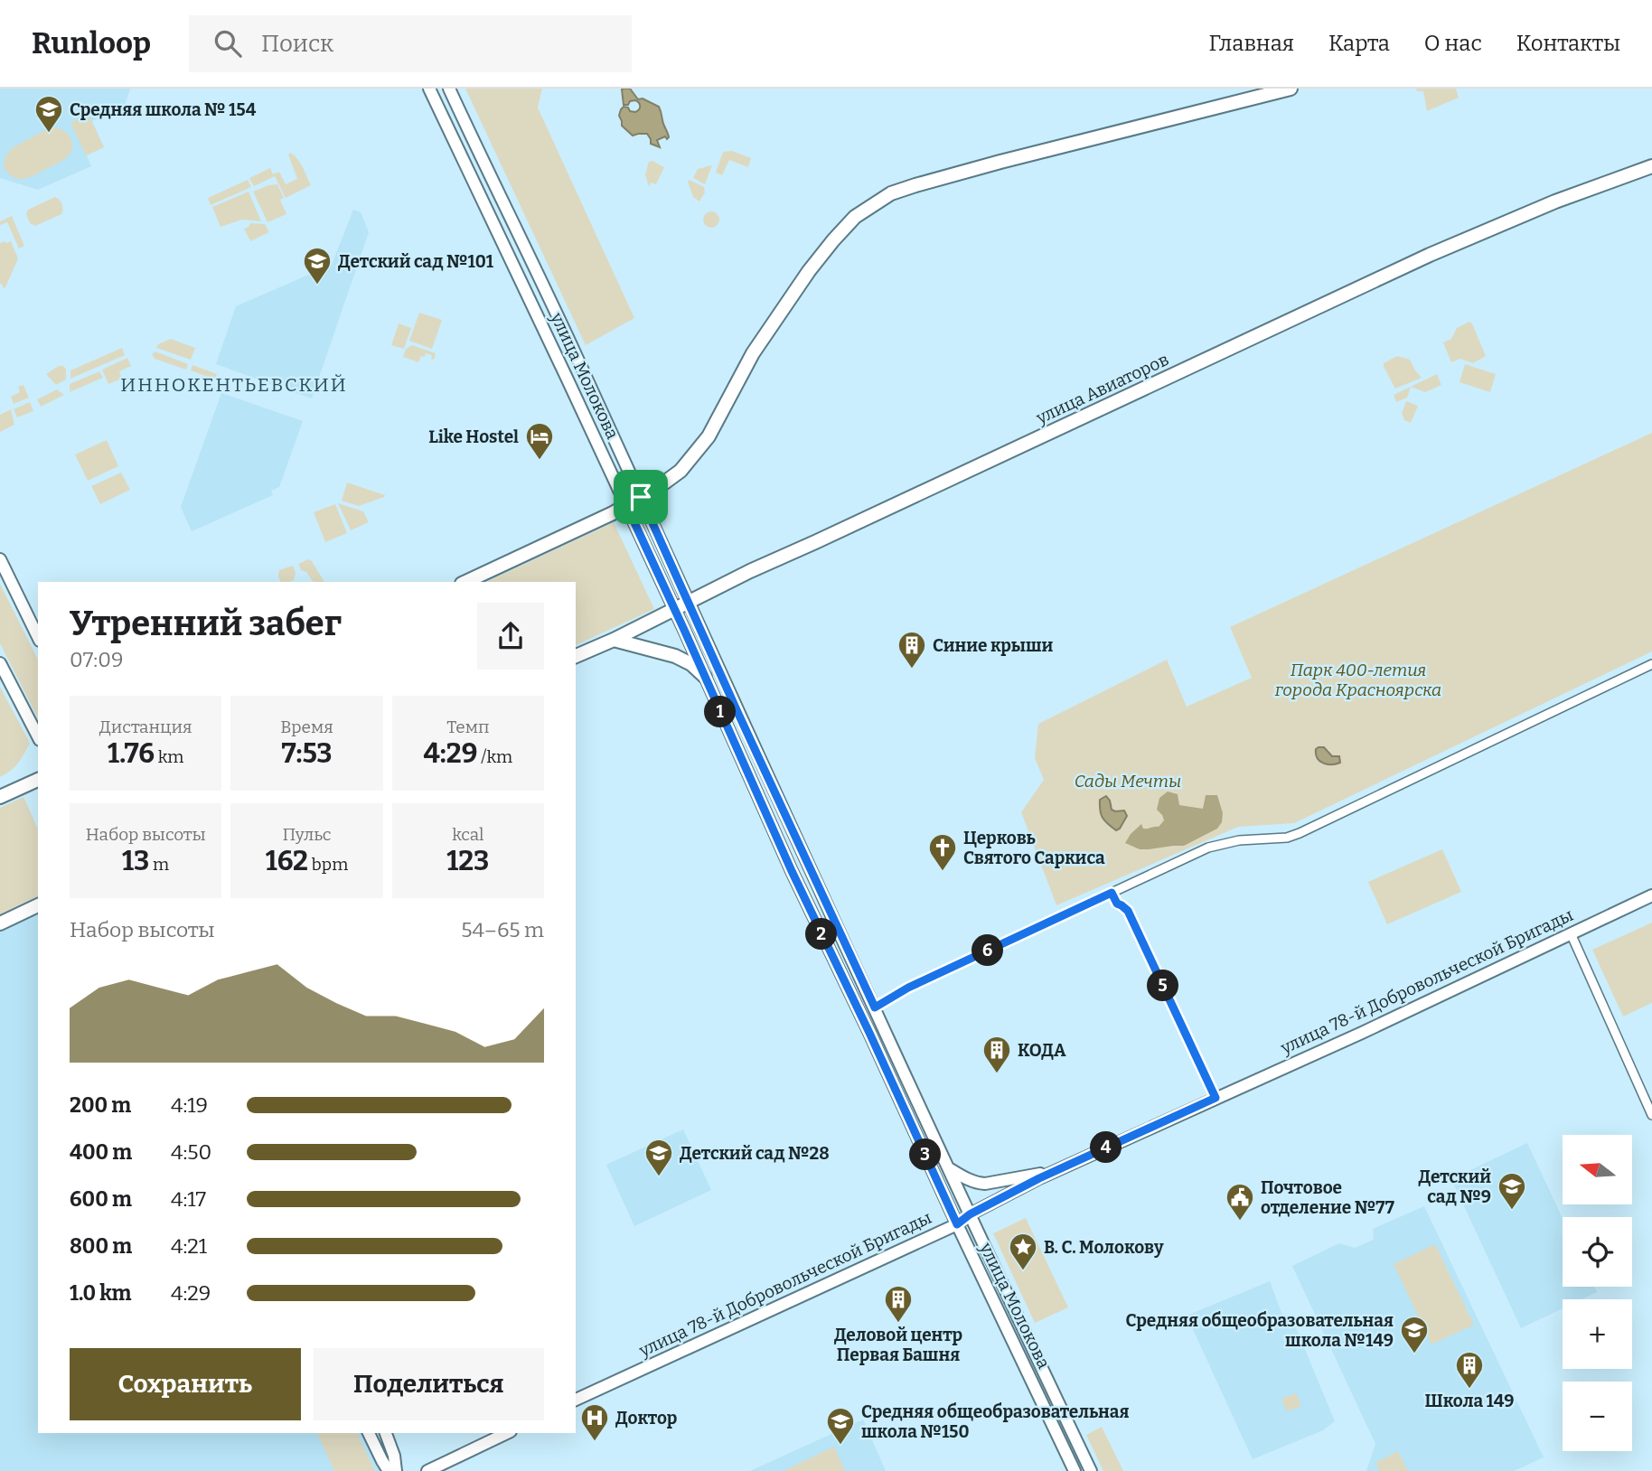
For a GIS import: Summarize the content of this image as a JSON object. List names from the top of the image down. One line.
{"streets":{"main road":["улица Авиаторов"],"street":["улица Молокова","улица 78-й Добровольческой Бригады"]},"crossings":[["улица Молокова","улица Авиаторов"],["улица Молокова","улица 78-й Добровольческой Бригады"]],"districts":["ИННОКЕНТЬЕВСКИЙ"],"parks":["Парк 400-летия города Красноярска","Сады Мечты"],"places":{"school or university":["Средняя школа № 154","Детский сад №101","Детский сад №28","Детский сад №9","Средняя общеобразовательная школа №149","Средняя общеобразовательная школа №150"],"hotel":["Like Hostel"],"building":["Синие крыши","КОДА","Деловой центр Первая Башня","Школа 149"],"church":["Церковь Святого Саркиса"],"public building":["Почтовое отделение №77"],"place":["В. С. Молокову"],"hospital":["Доктор"]},"north":"left","page":{"header":"Runloop","search":"Поиск","nav":["Главная","Карта","О нас","Контакты"],"heading":["Утренний забег","07:09"],"stats":[["Дистанция","1.76 km"],["Время","7:53"],["Темп","4:29 /km"],["Набор высоты","13 m"],["Пульс","162 bpm"],["kcal","123"]],"pins":["1","2","6","5","4","3"],"chart":["Набор высоты","54–65 m"],"list":[{"name":"200 m","note":"4:19"},{"name":"400 m","note":"4:50"},{"name":"600 m","note":"4:17"},{"name":"800 m","note":"4:21"},{"name":"1.0 km","note":"4:29"}],"map_buttons":["+","−"],"buttons":["Сохранить","Поделиться"]}}
